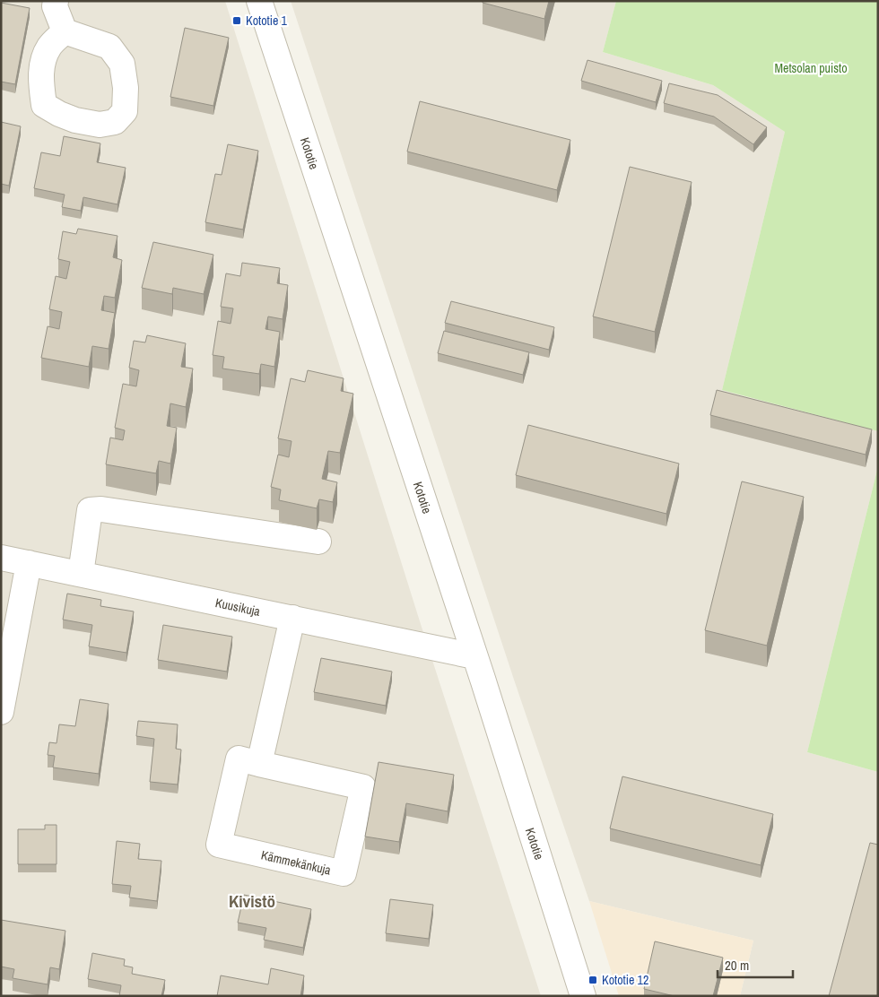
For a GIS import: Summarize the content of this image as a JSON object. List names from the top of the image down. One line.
{"streets":{"street":["Kototie","Kuusikuja","Kämmekänkuja"]},"crossings":[["Kototie","Kuusikuja"]],"districts":["Kivistö"],"parks":["Metsolan puisto"],"places":{"transit":["Kototie 1","Kototie 12"]},"scale_bar":"20 m"}
